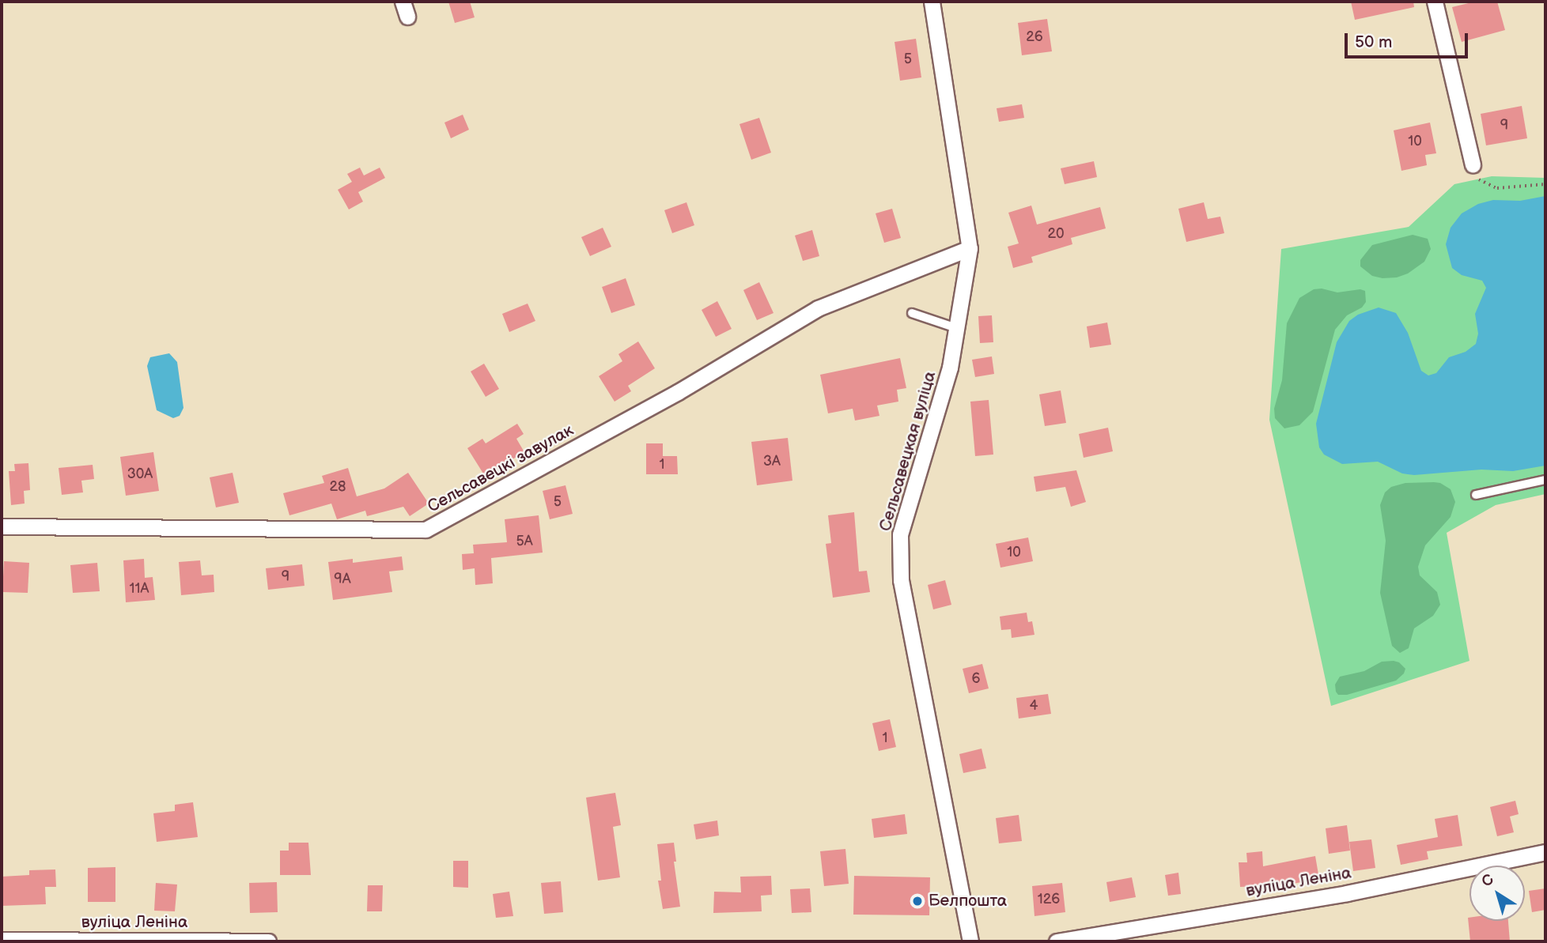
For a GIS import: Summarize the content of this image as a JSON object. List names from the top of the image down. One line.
{"streets":{"street":["Сельсавецкая вуліца","Сельсавецкі завулак","вуліца Леніна"]},"crossings":[["Сельсавецкая вуліца","Сельсавецкі завулак"]],"places":["Белпошта"],"house_numbers":["26","5","9","10","20","3А","1","30А","28","5","5А","10","9","9А","11А","6","4","1","126"],"scale_bar":"50 m","north":"top left"}
